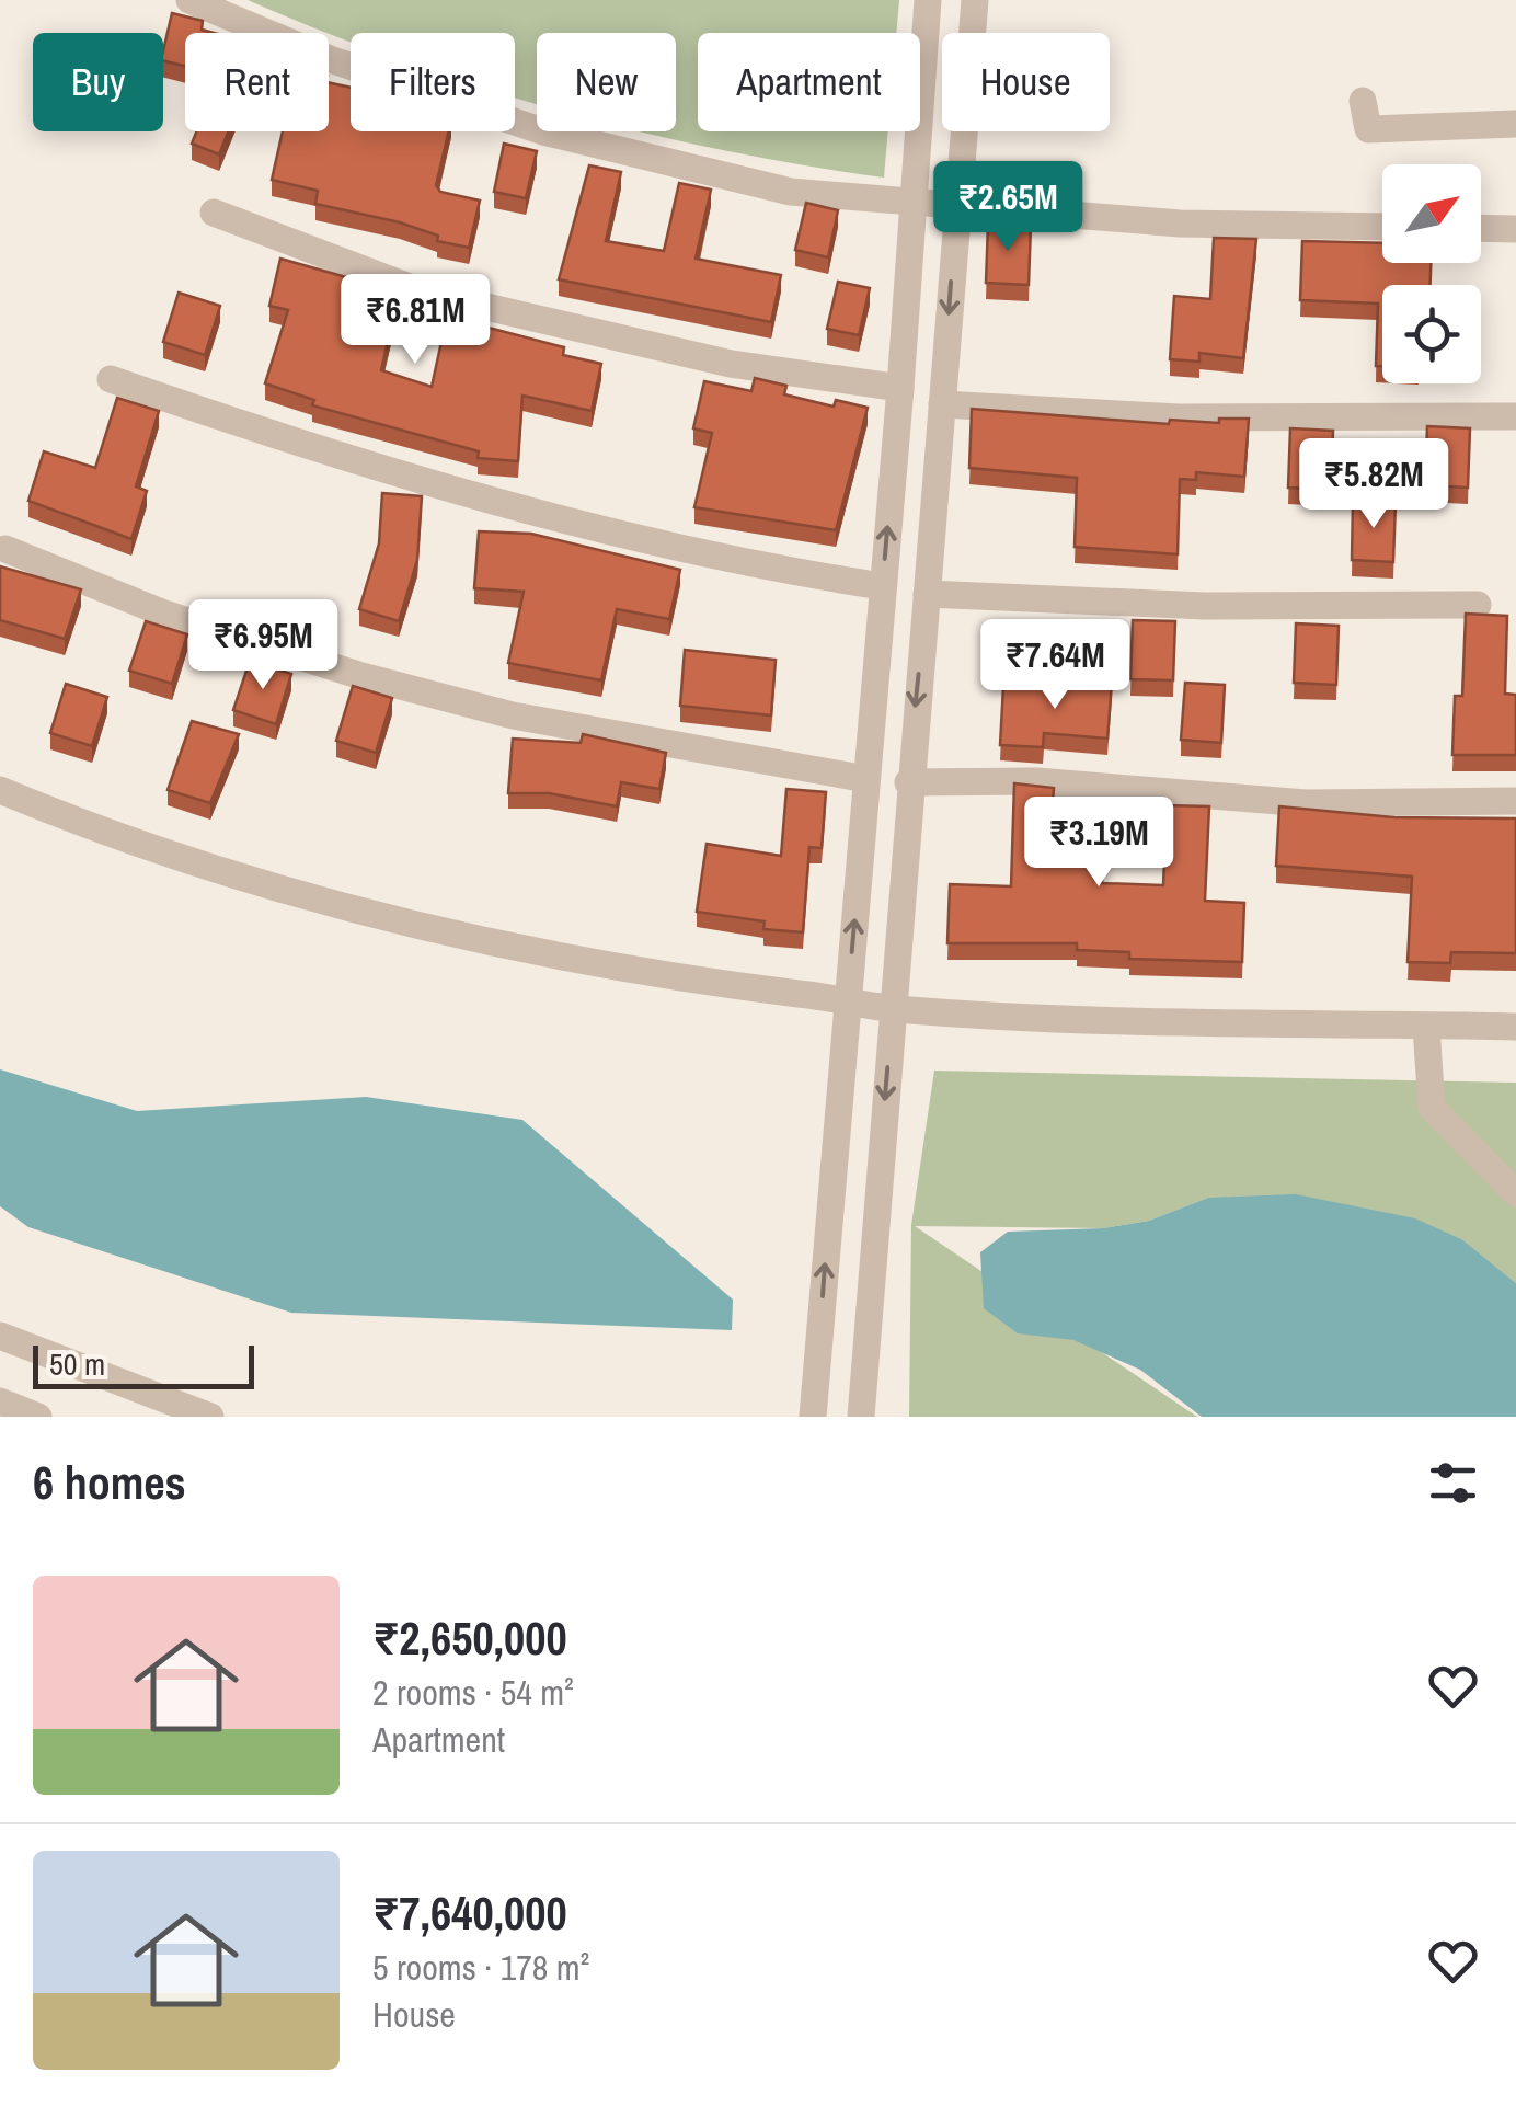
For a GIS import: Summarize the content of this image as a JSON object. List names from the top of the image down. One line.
{"scale_bar":"50 m","north":"top right","page":{"chip":["Buy","Rent","Filters","New","Apartment","House"],"price":["₹2.65M","₹6.81M","₹5.82M","₹6.95M","₹7.64M","₹3.19M"],"scale":"50 m","heading":"6 homes","list":[{"name":"₹2,650,000","note":"2 rooms · 54 m² · Apartment"},{"name":"₹7,640,000","note":"5 rooms · 178 m² · House"}]}}
